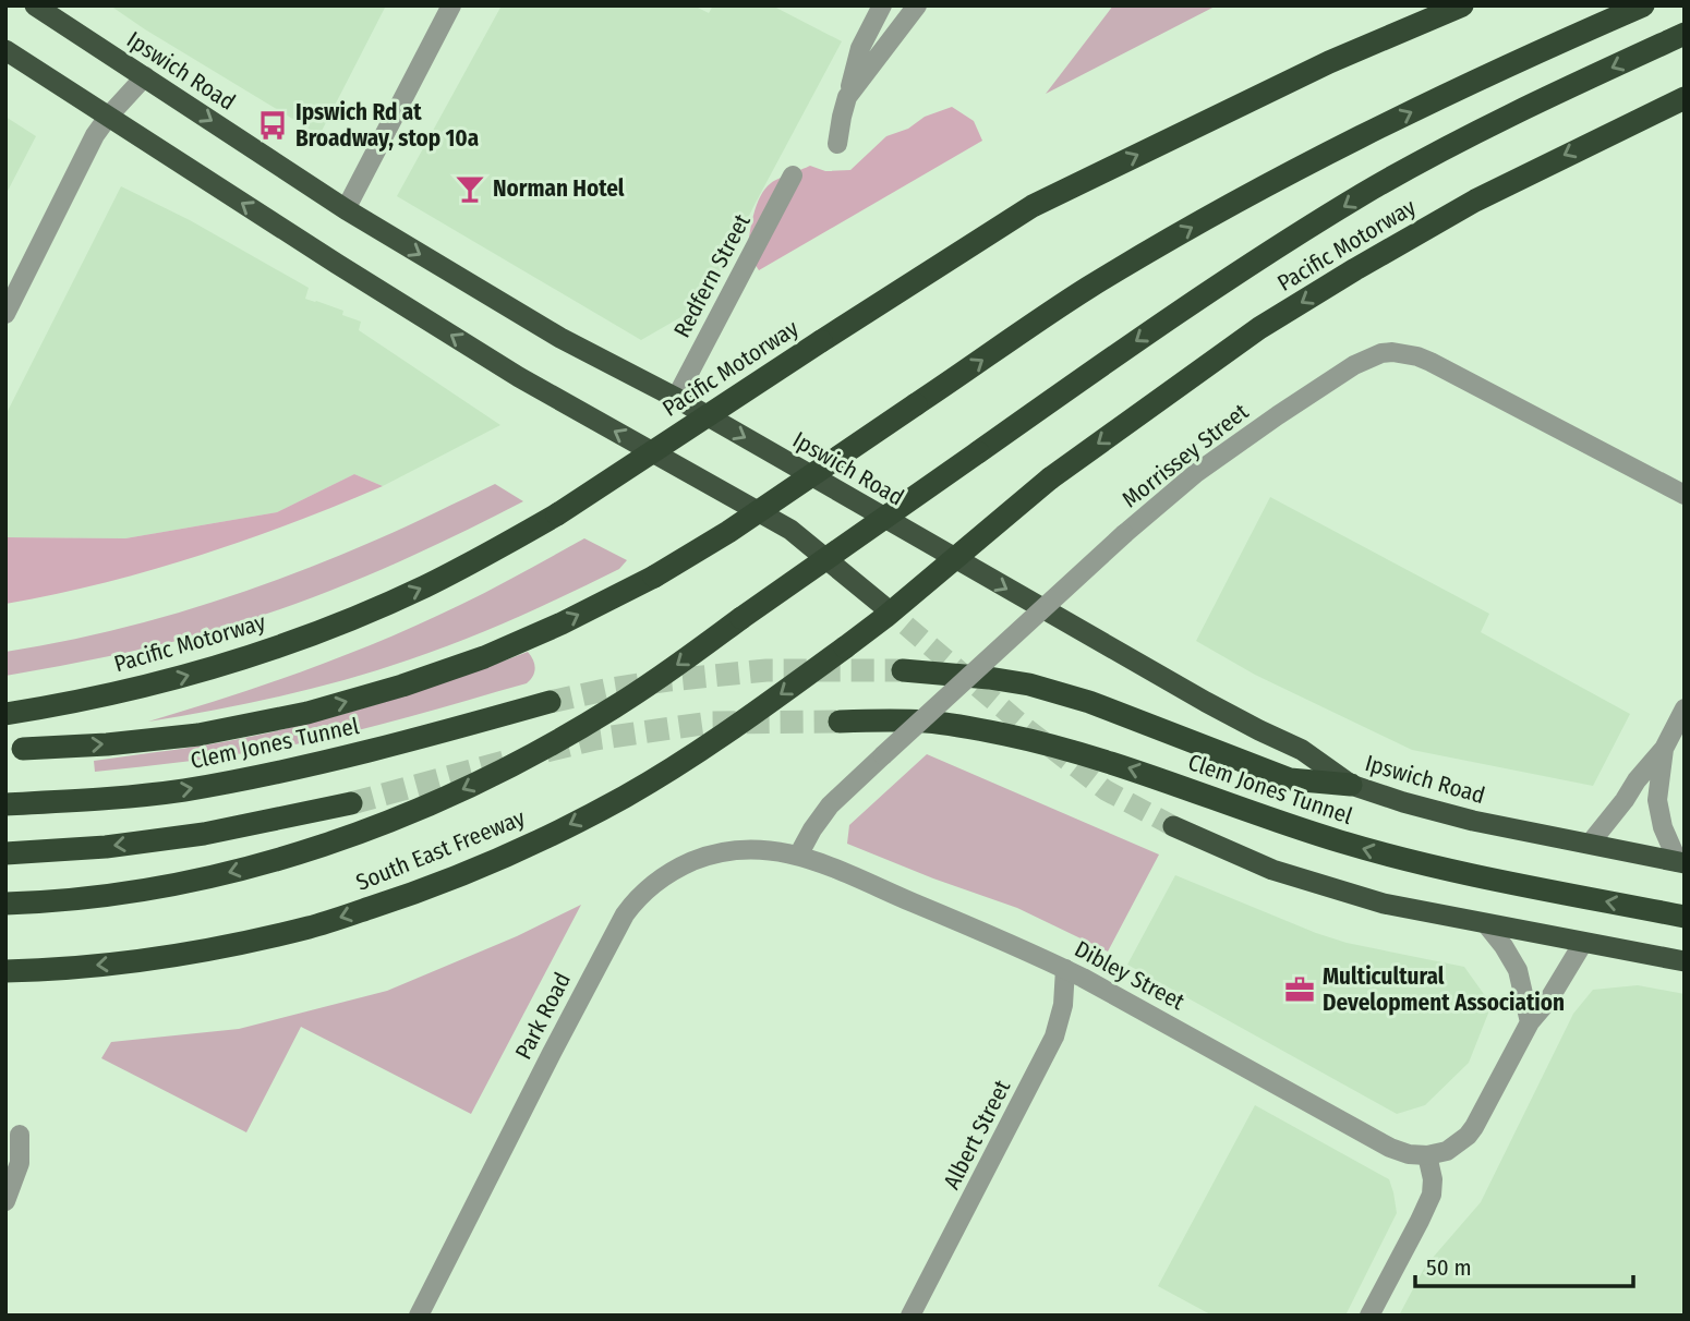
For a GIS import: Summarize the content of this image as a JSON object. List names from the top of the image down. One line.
{"streets":{"highway":["Ipswich Road","Pacific Motorway","Clem Jones Tunnel","South East Freeway"],"street":["Redfern Street","Morrissey Street","Dibley Street","Park Road","Albert Street"]},"crossings":[["Ipswich Road","Redfern Street"],["Ipswich Road","Clem Jones Tunnel"],["Pacific Motorway","South East Freeway"],["Morrissey Street","Dibley Street"],["Morrissey Street","Park Road"],["Dibley Street","Park Road"],["Dibley Street","Albert Street"]],"places":{"bus stop":["Ipswich Rd at Broadway, stop 10a"],"bar":["Norman Hotel"],"office":["Multicultural Development Association"]},"scale_bar":"50 m"}
